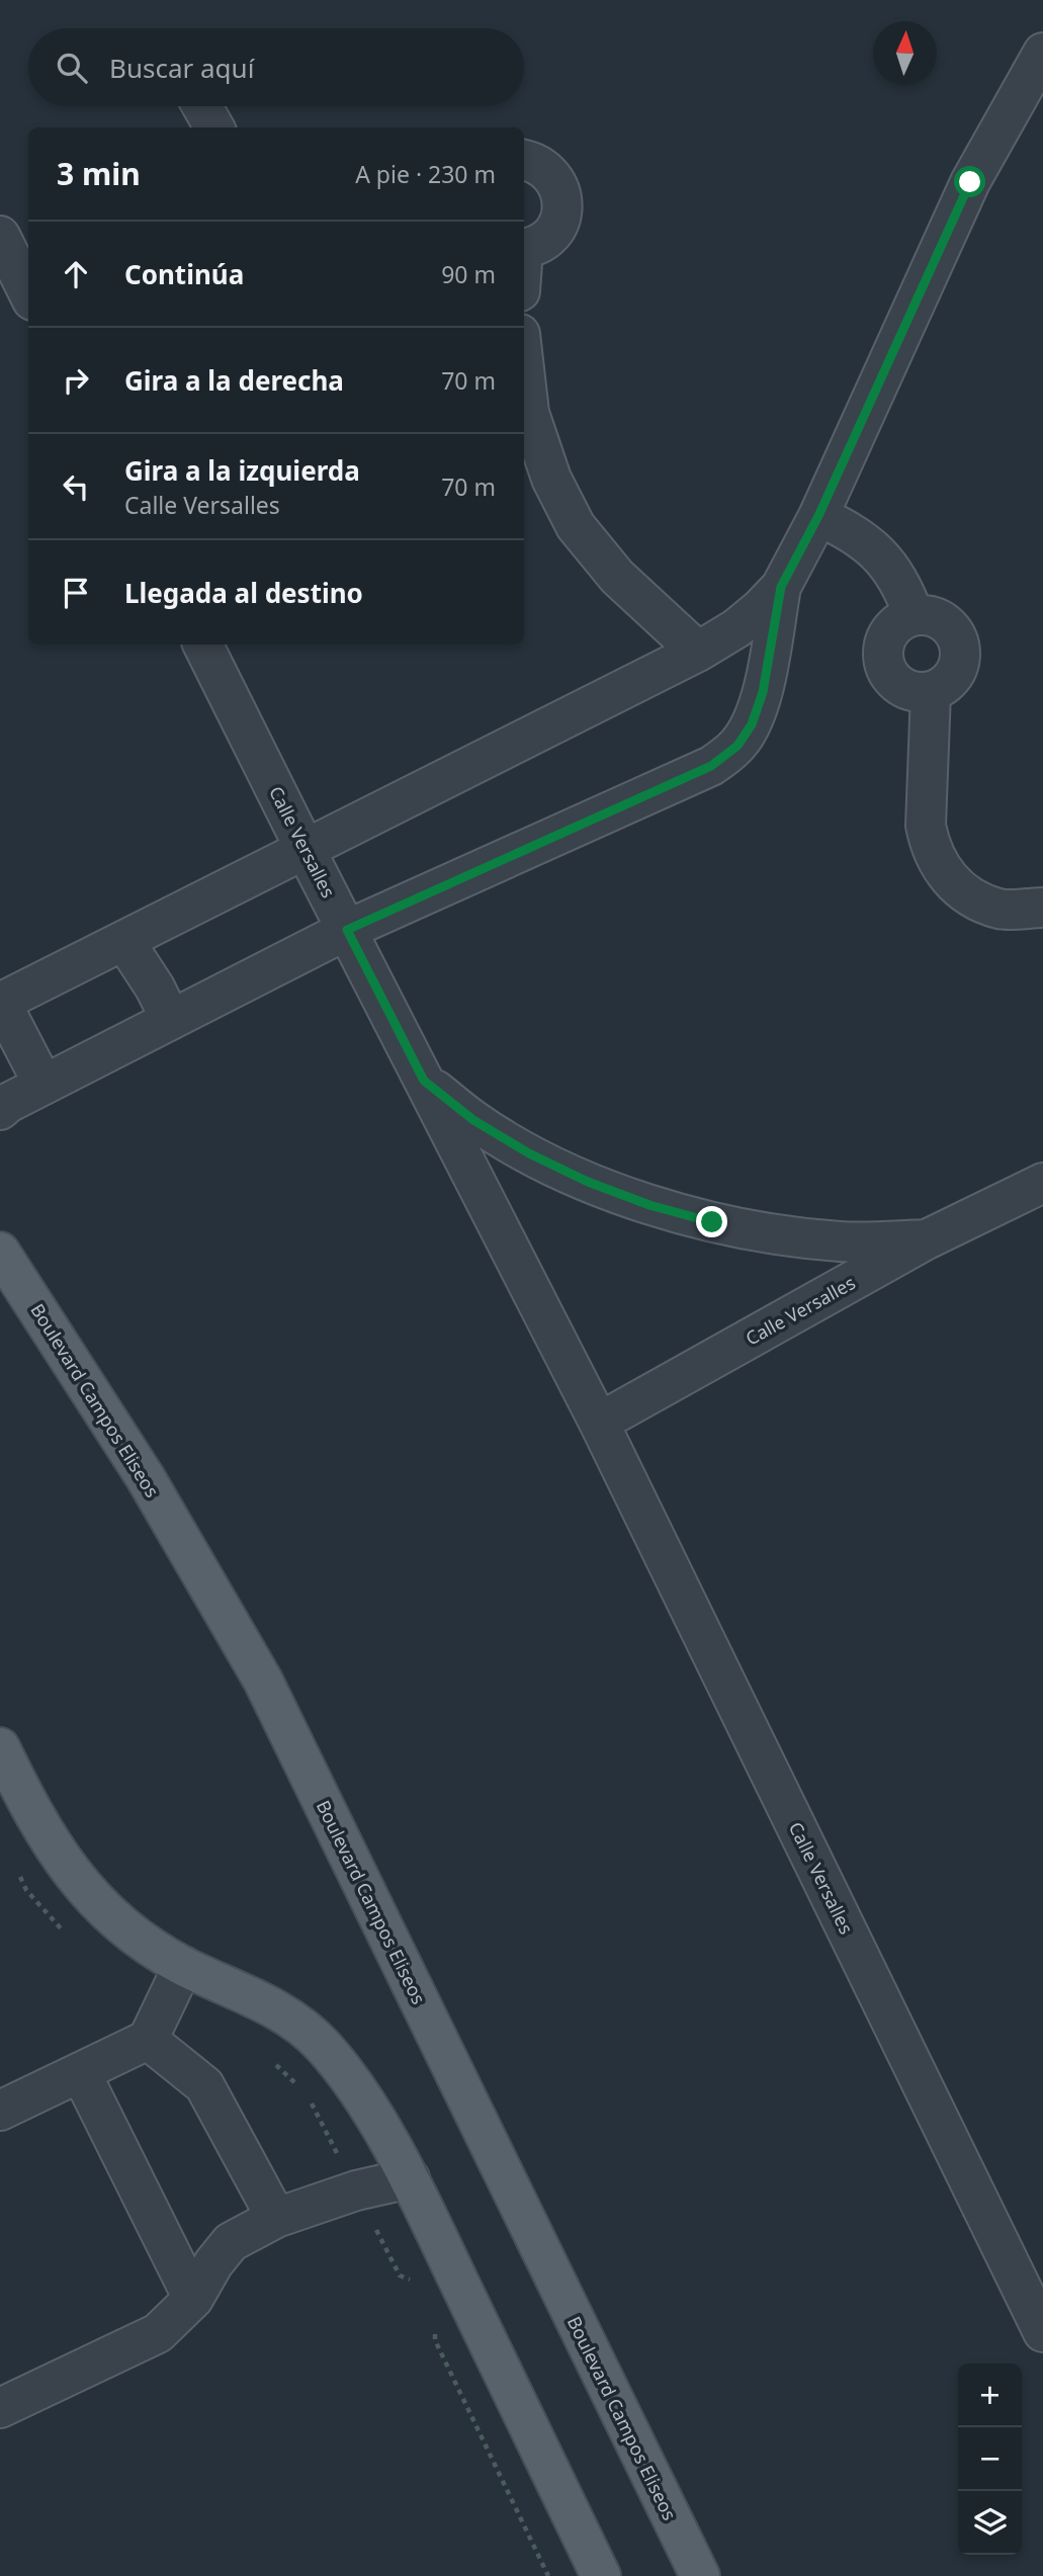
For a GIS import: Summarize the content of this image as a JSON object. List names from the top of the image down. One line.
{"streets":{"main road":["Boulevard Campos Eliseos"],"street":["Calle Versalles"]},"north":"top","page":{"search":"Buscar aquí","heading":["3 min","A pie · 230 m"],"list":[["Continúa","90 m"],["Gira a la derecha","70 m"],["Gira a la izquierda","Calle Versalles","70 m"],"Llegada al destino"],"map_buttons":["+","−"]}}
